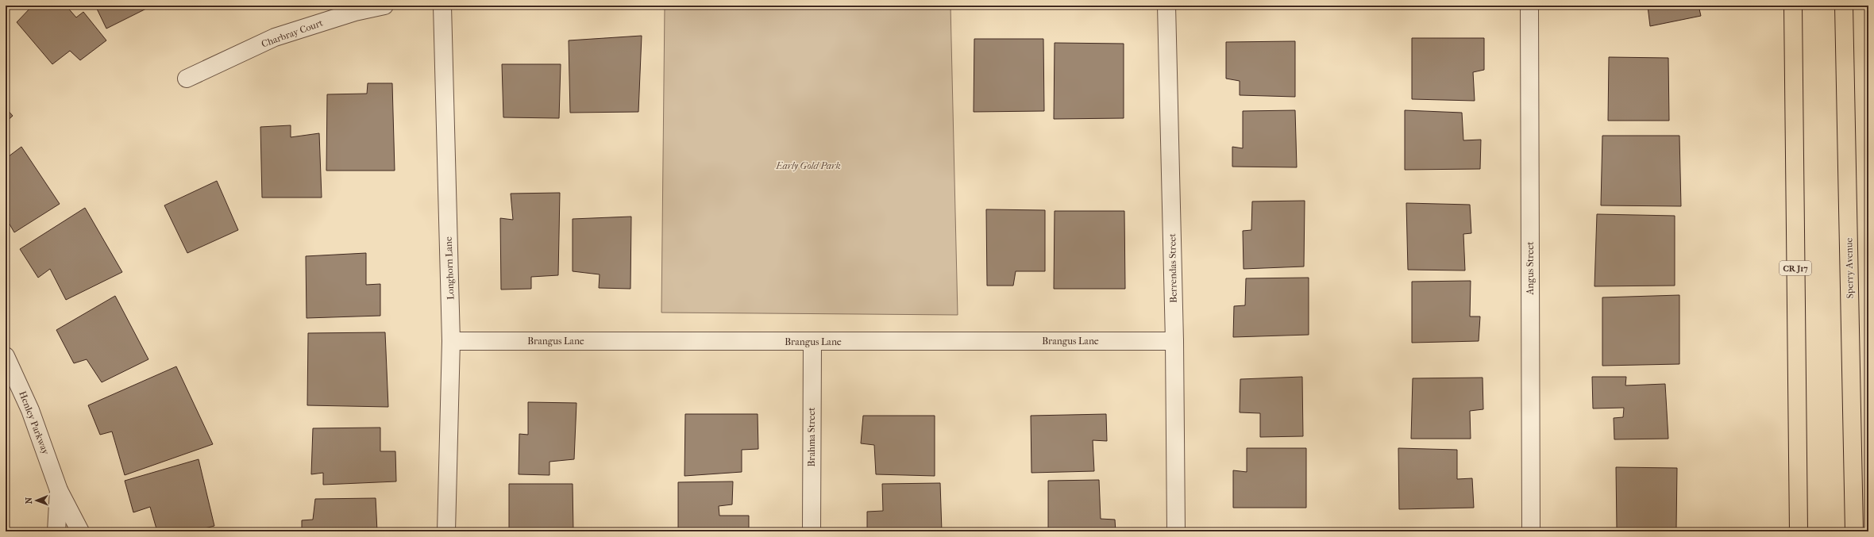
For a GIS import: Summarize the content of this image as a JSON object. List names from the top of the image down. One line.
{"streets":{"main road":["CR J17","Sperry Avenue"],"street":["Charbray Court","Longhorn Lane","Berrendas Street","Angus Street","Brangus Lane","Henley Parkway","Brahma Street"]},"crossings":[["Longhorn Lane","Brangus Lane"],["Berrendas Street","Brangus Lane"],["Brangus Lane","Brahma Street"]],"parks":["Early Gold Park"],"north":"left"}
